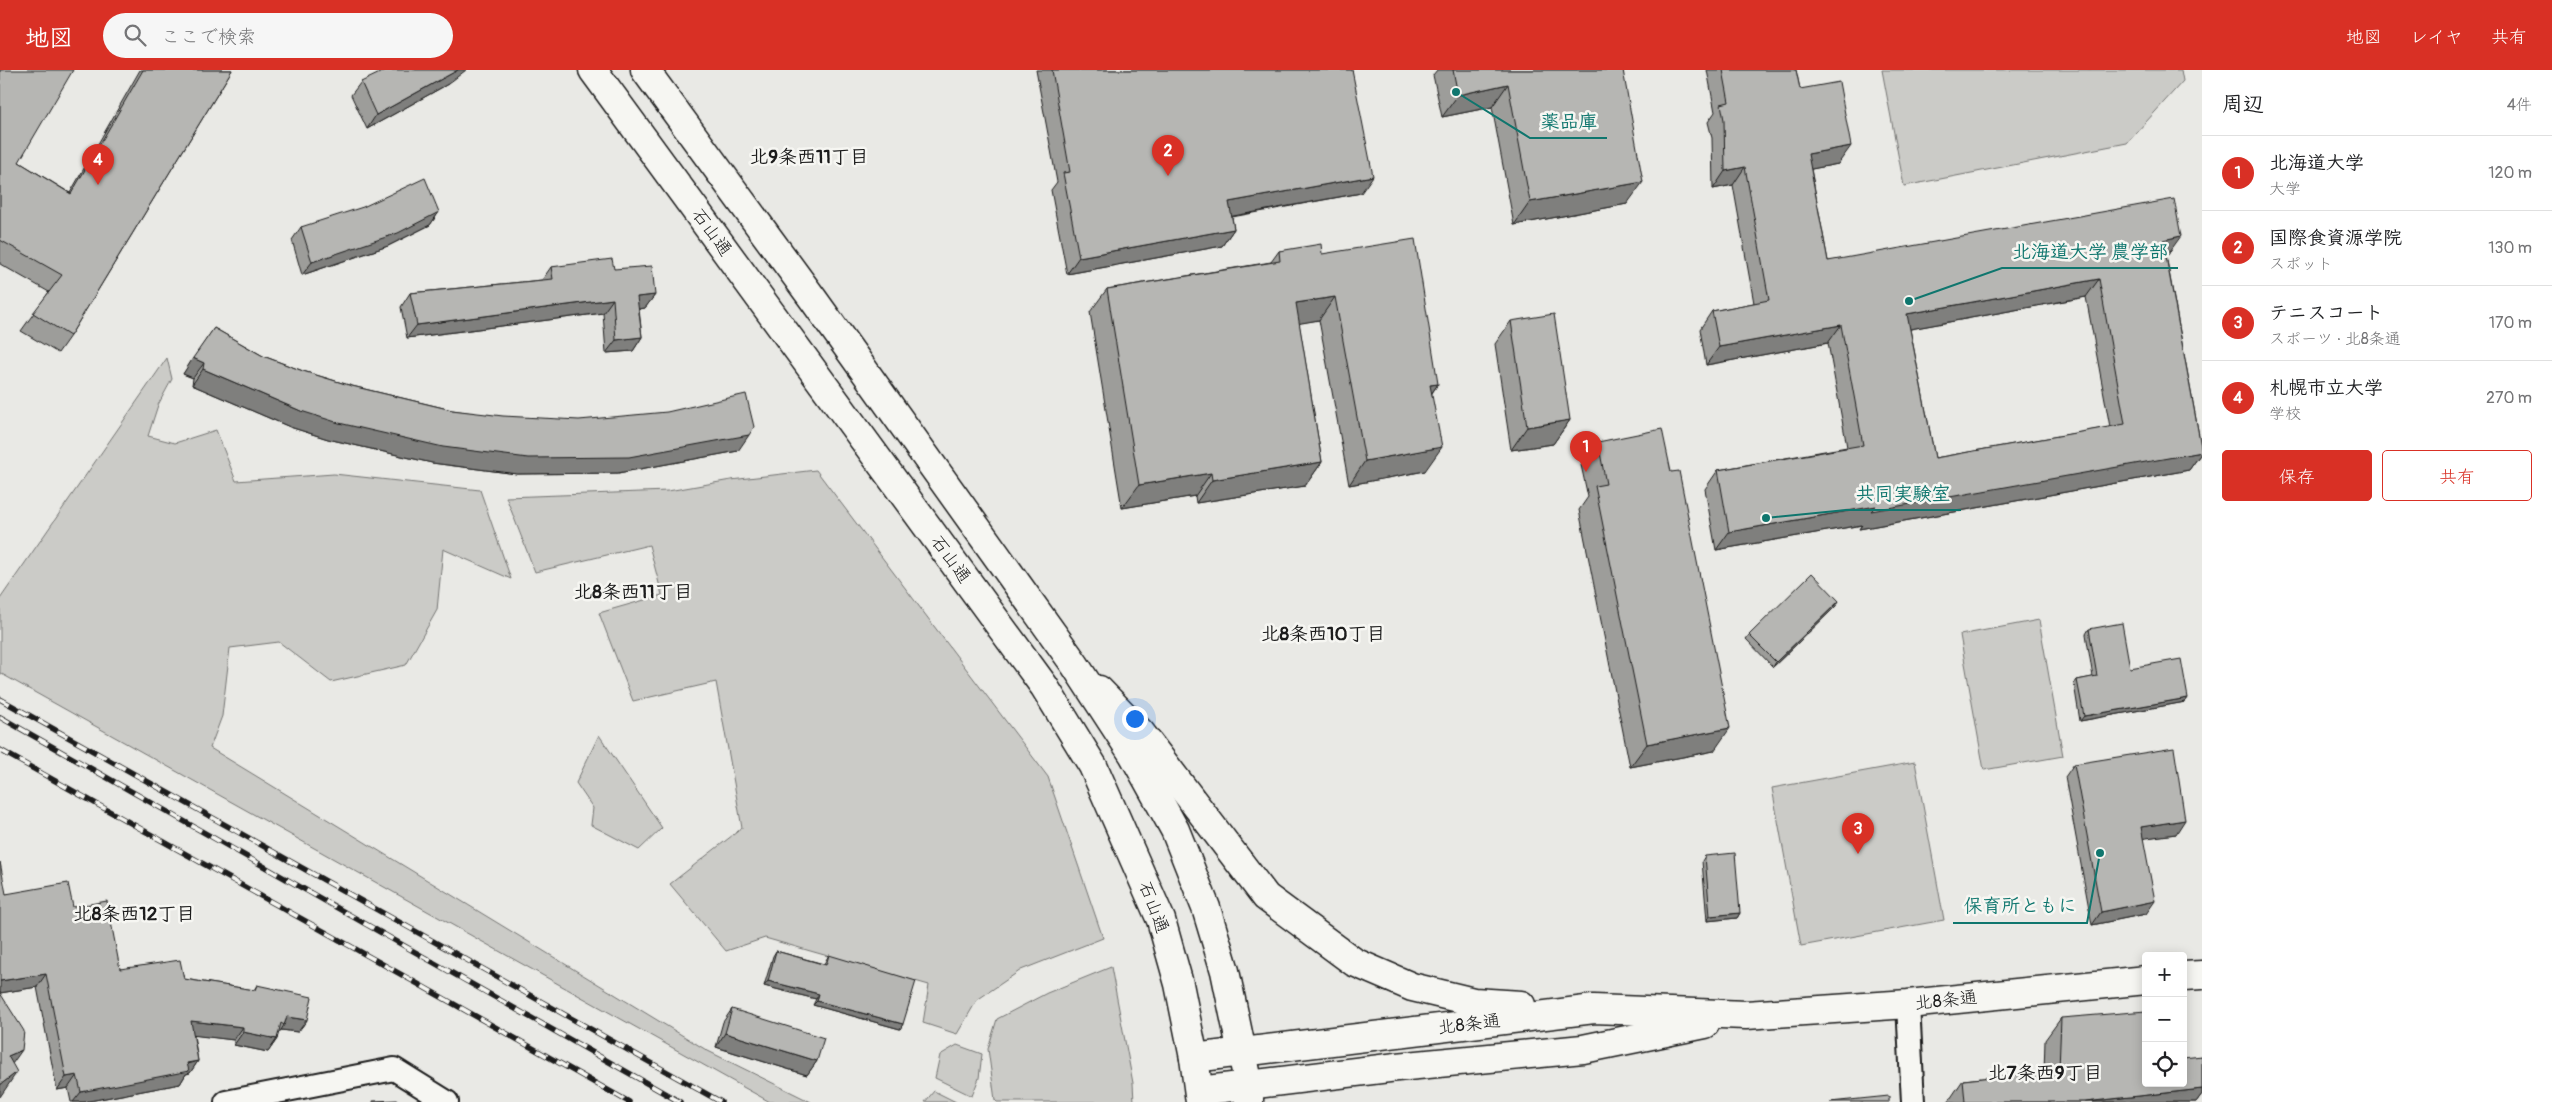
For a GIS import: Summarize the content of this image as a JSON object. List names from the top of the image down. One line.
{"streets":{"main road":["石山通","北8条通"]},"crossings":[["石山通","北8条通"]],"districts":["北9条西11丁目","北8条西11丁目","北8条西10丁目","北8条西12丁目","北7条西9丁目"],"places":["薬品庫","北海道大学 農学部","共同実験室","保育所ともに"],"page":{"header":"地図","search":"ここで検索","nav":["地図","レイヤ","共有"],"heading":["周辺","4件"],"pins":["2","4","1","3"],"list":[{"mark":"1","name":"北海道大学","note":"大学","value":"120 m"},{"mark":"2","name":"国際食資源学院","note":"スポット","value":"130 m"},{"mark":"3","name":"テニスコート","note":"スポーツ · 北8条通","value":"170 m"},{"mark":"4","name":"札幌市立大学","note":"学校","value":"270 m"}],"buttons":["保存","共有"],"map_buttons":["+","−"]}}
